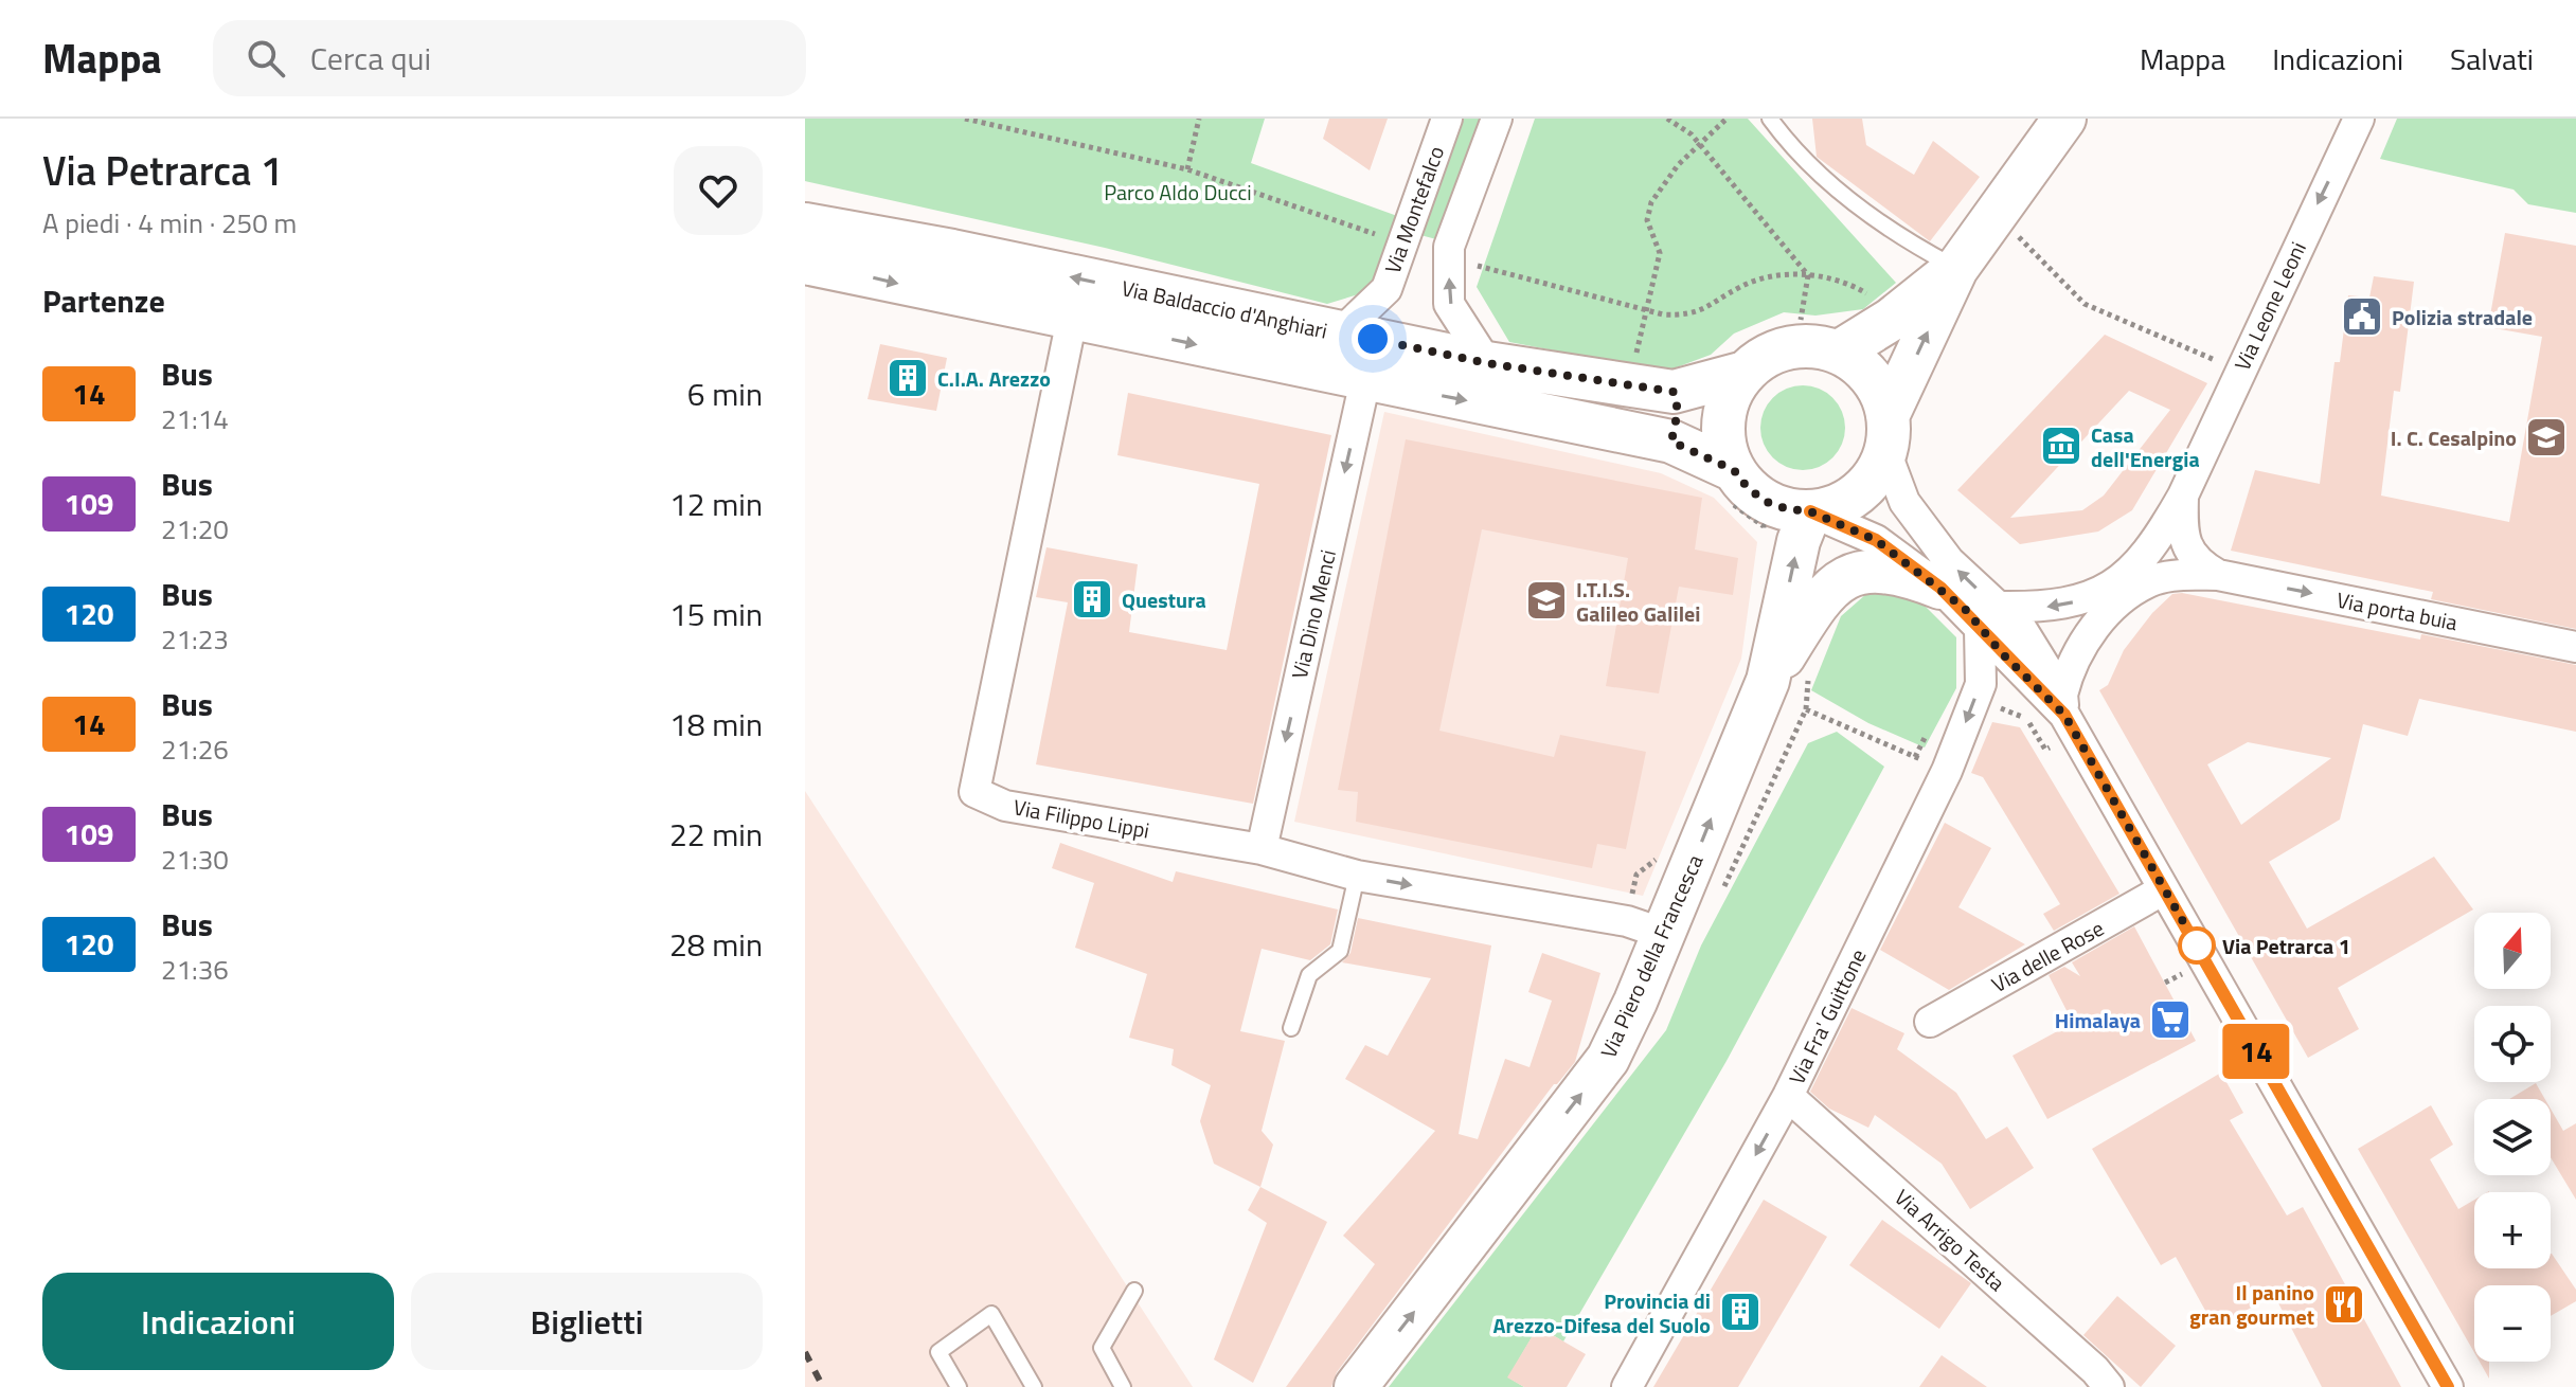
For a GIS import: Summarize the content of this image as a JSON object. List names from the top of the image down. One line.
{"streets":{"main road":["Via Baldaccio d'Anghiari","Via Piero della Francesca"],"street":["Via Montefalco","Via Leone Leoni","Via porta buia","Via Dino Menci","Via Filippo Lippi","Via delle Rose","Via Fra' Guittone","Via Arrigo Testa"]},"crossings":[["Via Montefalco","Via Baldaccio d'Anghiari"],["Via Leone Leoni","Via Fra' Guittone"],["Via Baldaccio d'Anghiari","Via Dino Menci"],["Via Baldaccio d'Anghiari","Via Filippo Lippi"],["Via Baldaccio d'Anghiari","Via Piero della Francesca"],["Via Dino Menci","Via Filippo Lippi"],["Via Filippo Lippi","Via Piero della Francesca"],["Via Fra' Guittone","Via Arrigo Testa"]],"one_way":["Via Leone Leoni","Via porta buia","Via Dino Menci","Via Piero della Francesca","Via Fra' Guittone"],"parks":["Parco Aldo Ducci"],"places":{"public building":["Polizia stradale"],"building":["C.I.A. Arezzo","Questura","Provincia di Arezzo-Difesa del Suolo"],"school or university":["I. C. Cesalpino","I.T.I.S. Galileo Galilei"],"museum":["Casa dell'Energia"],"other":["Via Petrarca 1"],"supermarket":["Himalaya"],"restaurant":["Il panino gran gourmet"]},"lines":["bus line 14"],"north":"top","page":{"header":"Mappa","search":"Cerca qui","nav":["Mappa","Indicazioni","Salvati"],"heading":[["Via Petrarca 1","A piedi · 4 min · 250 m"],"Partenze"],"on_map":"14","list":[{"mark":"14","name":"Bus","note":"21:14","value":"6 min"},{"mark":"109","name":"Bus","note":"21:20","value":"12 min"},{"mark":"120","name":"Bus","note":"21:23","value":"15 min"},{"mark":"14","name":"Bus","note":"21:26","value":"18 min"},{"mark":"109","name":"Bus","note":"21:30","value":"22 min"},{"mark":"120","name":"Bus","note":"21:36","value":"28 min"}],"map_buttons":["+","−"],"buttons":["Indicazioni","Biglietti"]}}
